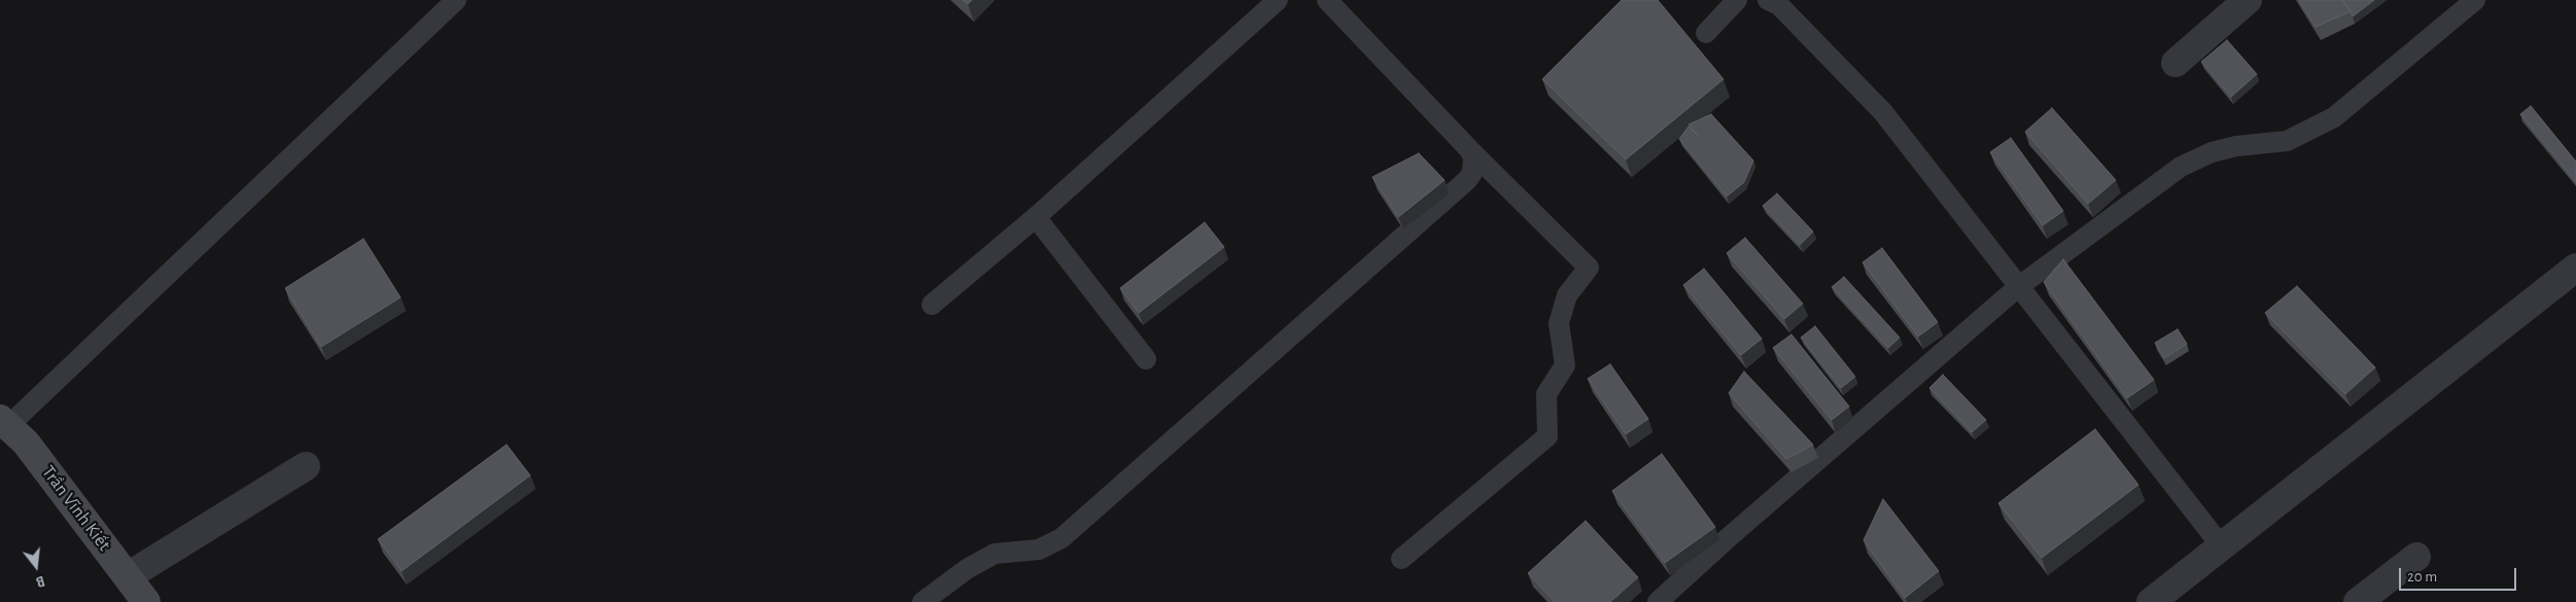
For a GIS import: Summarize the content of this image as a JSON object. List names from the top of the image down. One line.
{"streets":{"street":["Trần Vĩnh Kiết"]},"scale_bar":"20 m","north":"bottom"}
